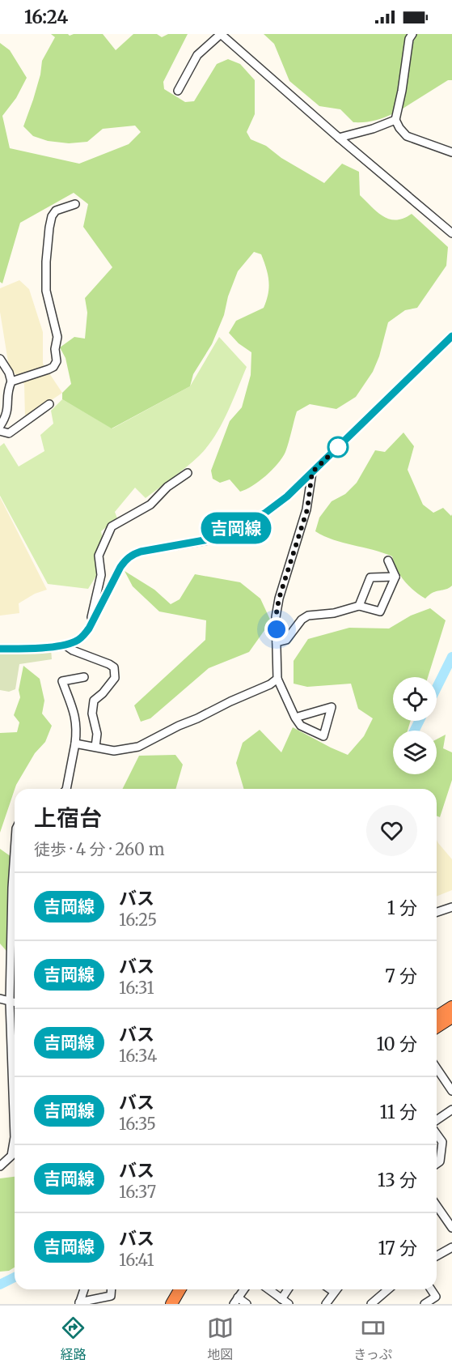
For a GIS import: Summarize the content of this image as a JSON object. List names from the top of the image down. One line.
{"lines":["bus line 吉岡線"],"page":{"status":"16:24","on_map":"吉岡線","heading":["上宿台","徒歩 · 4 分 · 260 m"],"list":[{"mark":"吉岡線","name":"バス","note":"16:25","value":"1 分"},{"mark":"吉岡線","name":"バス","note":"16:31","value":"7 分"},{"mark":"吉岡線","name":"バス","note":"16:34","value":"10 分"},{"mark":"吉岡線","name":"バス","note":"16:35","value":"11 分"},{"mark":"吉岡線","name":"バス","note":"16:37","value":"13 分"},{"mark":"吉岡線","name":"バス","note":"16:41","value":"17 分"}],"tabs":["経路","地図","きっぷ"]}}
